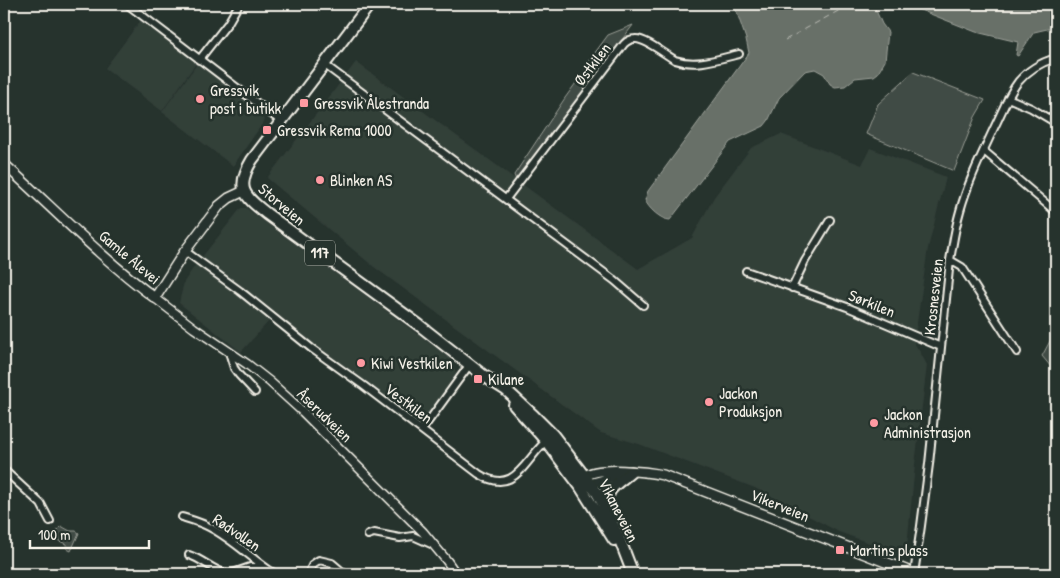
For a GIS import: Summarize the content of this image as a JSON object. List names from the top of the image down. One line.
{"streets":{"main road":["Storveien","117","Gamle Ålevei","Vikerveien","Vikaneveien"],"street":["Østkilen","Krosnesveien","Sørkilen","Vestkilen","Åserudveien","Rødvollen"]},"crossings":[["Storveien","Gamle Ålevei"],["Storveien","Vikerveien"],["Storveien","Vikaneveien"],["Gamle Ålevei","Vestkilen"],["Gamle Ålevei","Åserudveien"],["Krosnesveien","Sørkilen"],["Krosnesveien","Vikerveien"],["Vikerveien","Vikaneveien"]],"places":{"other":["Gressvik post i butikk","Blinken AS","Kiwi Vestkilen","Jackon Produksjon","Jackon Administrasjon"],"transit":["Gressvik Ålestranda","Gressvik Rema 1000","Kilane","Martins plass"]},"scale_bar":"100 m"}
